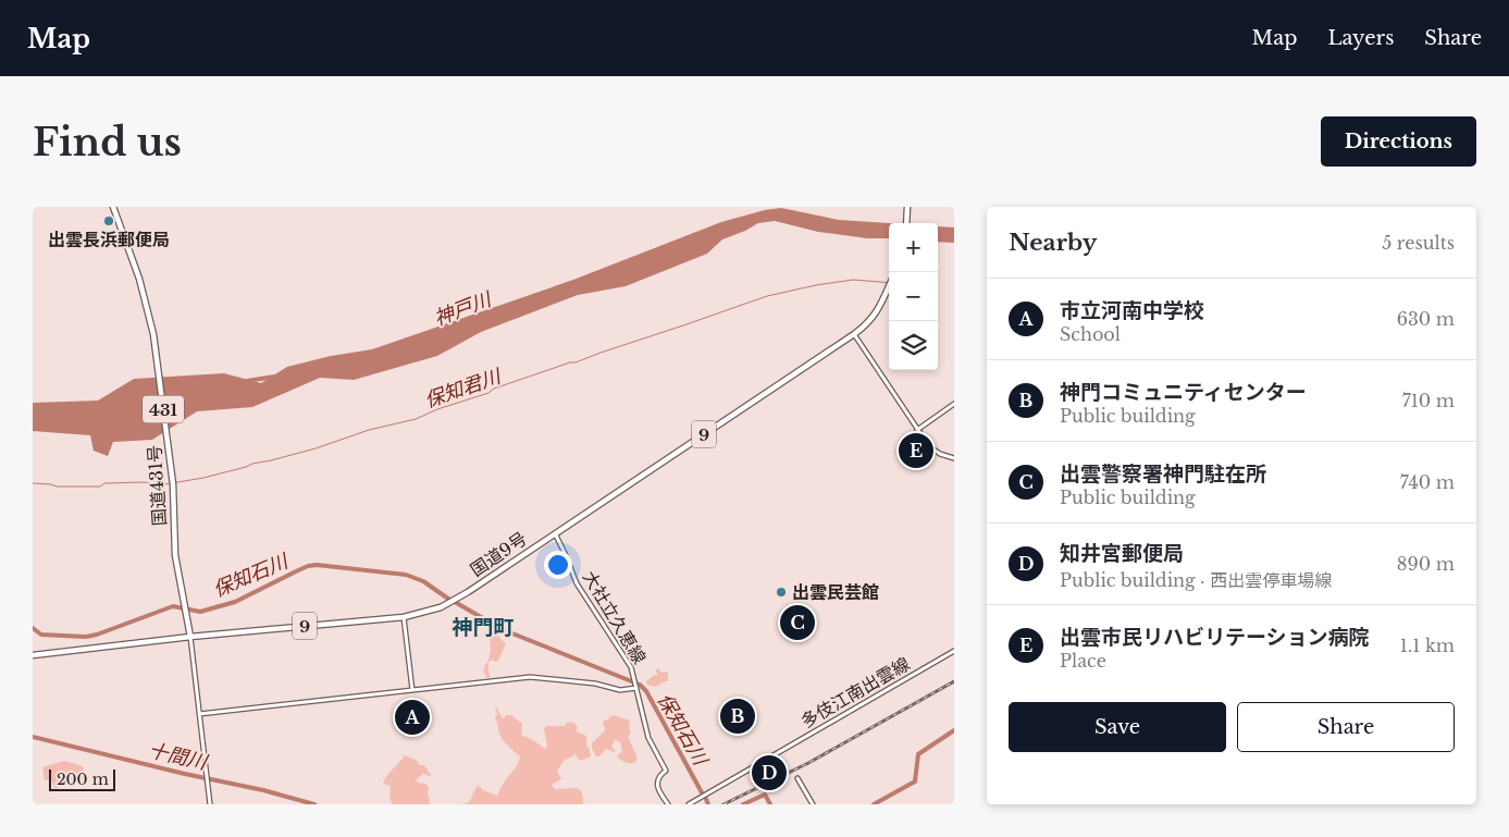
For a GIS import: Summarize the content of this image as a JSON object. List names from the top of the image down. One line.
{"streets":{"highway":["431","9","国道431号","国道9号"],"main road":["大社立久恵線","多伎江南出雲線"]},"crossings":[["国道431号","国道9号"],["国道9号","大社立久恵線"]],"districts":["神門町"],"water":["神戸川","保知君川","保知石川","十間川"],"places":["出雲長浜郵便局","出雲民芸館"],"scale_bar":"200 m","page":{"header":"Map","nav":["Map","Layers","Share"],"buttons":["Directions",["Save","Share"]],"title":"Find us","heading":["Nearby","5 results"],"map_buttons":["+","−"],"list":[{"mark":"A","name":"市立河南中学校","note":"School","value":"630 m"},{"mark":"B","name":"神門コミュニティセンター","note":"Public building","value":"710 m"},{"mark":"C","name":"出雲警察署神門駐在所","note":"Public building","value":"740 m"},{"mark":"D","name":"知井宮郵便局","note":"Public building · 西出雲停車場線","value":"890 m"},{"mark":"E","name":"出雲市民リハビリテーション病院","note":"Place","value":"1.1 km"}],"pins":["E","C","B","A","D"],"scale":"200 m"}}
